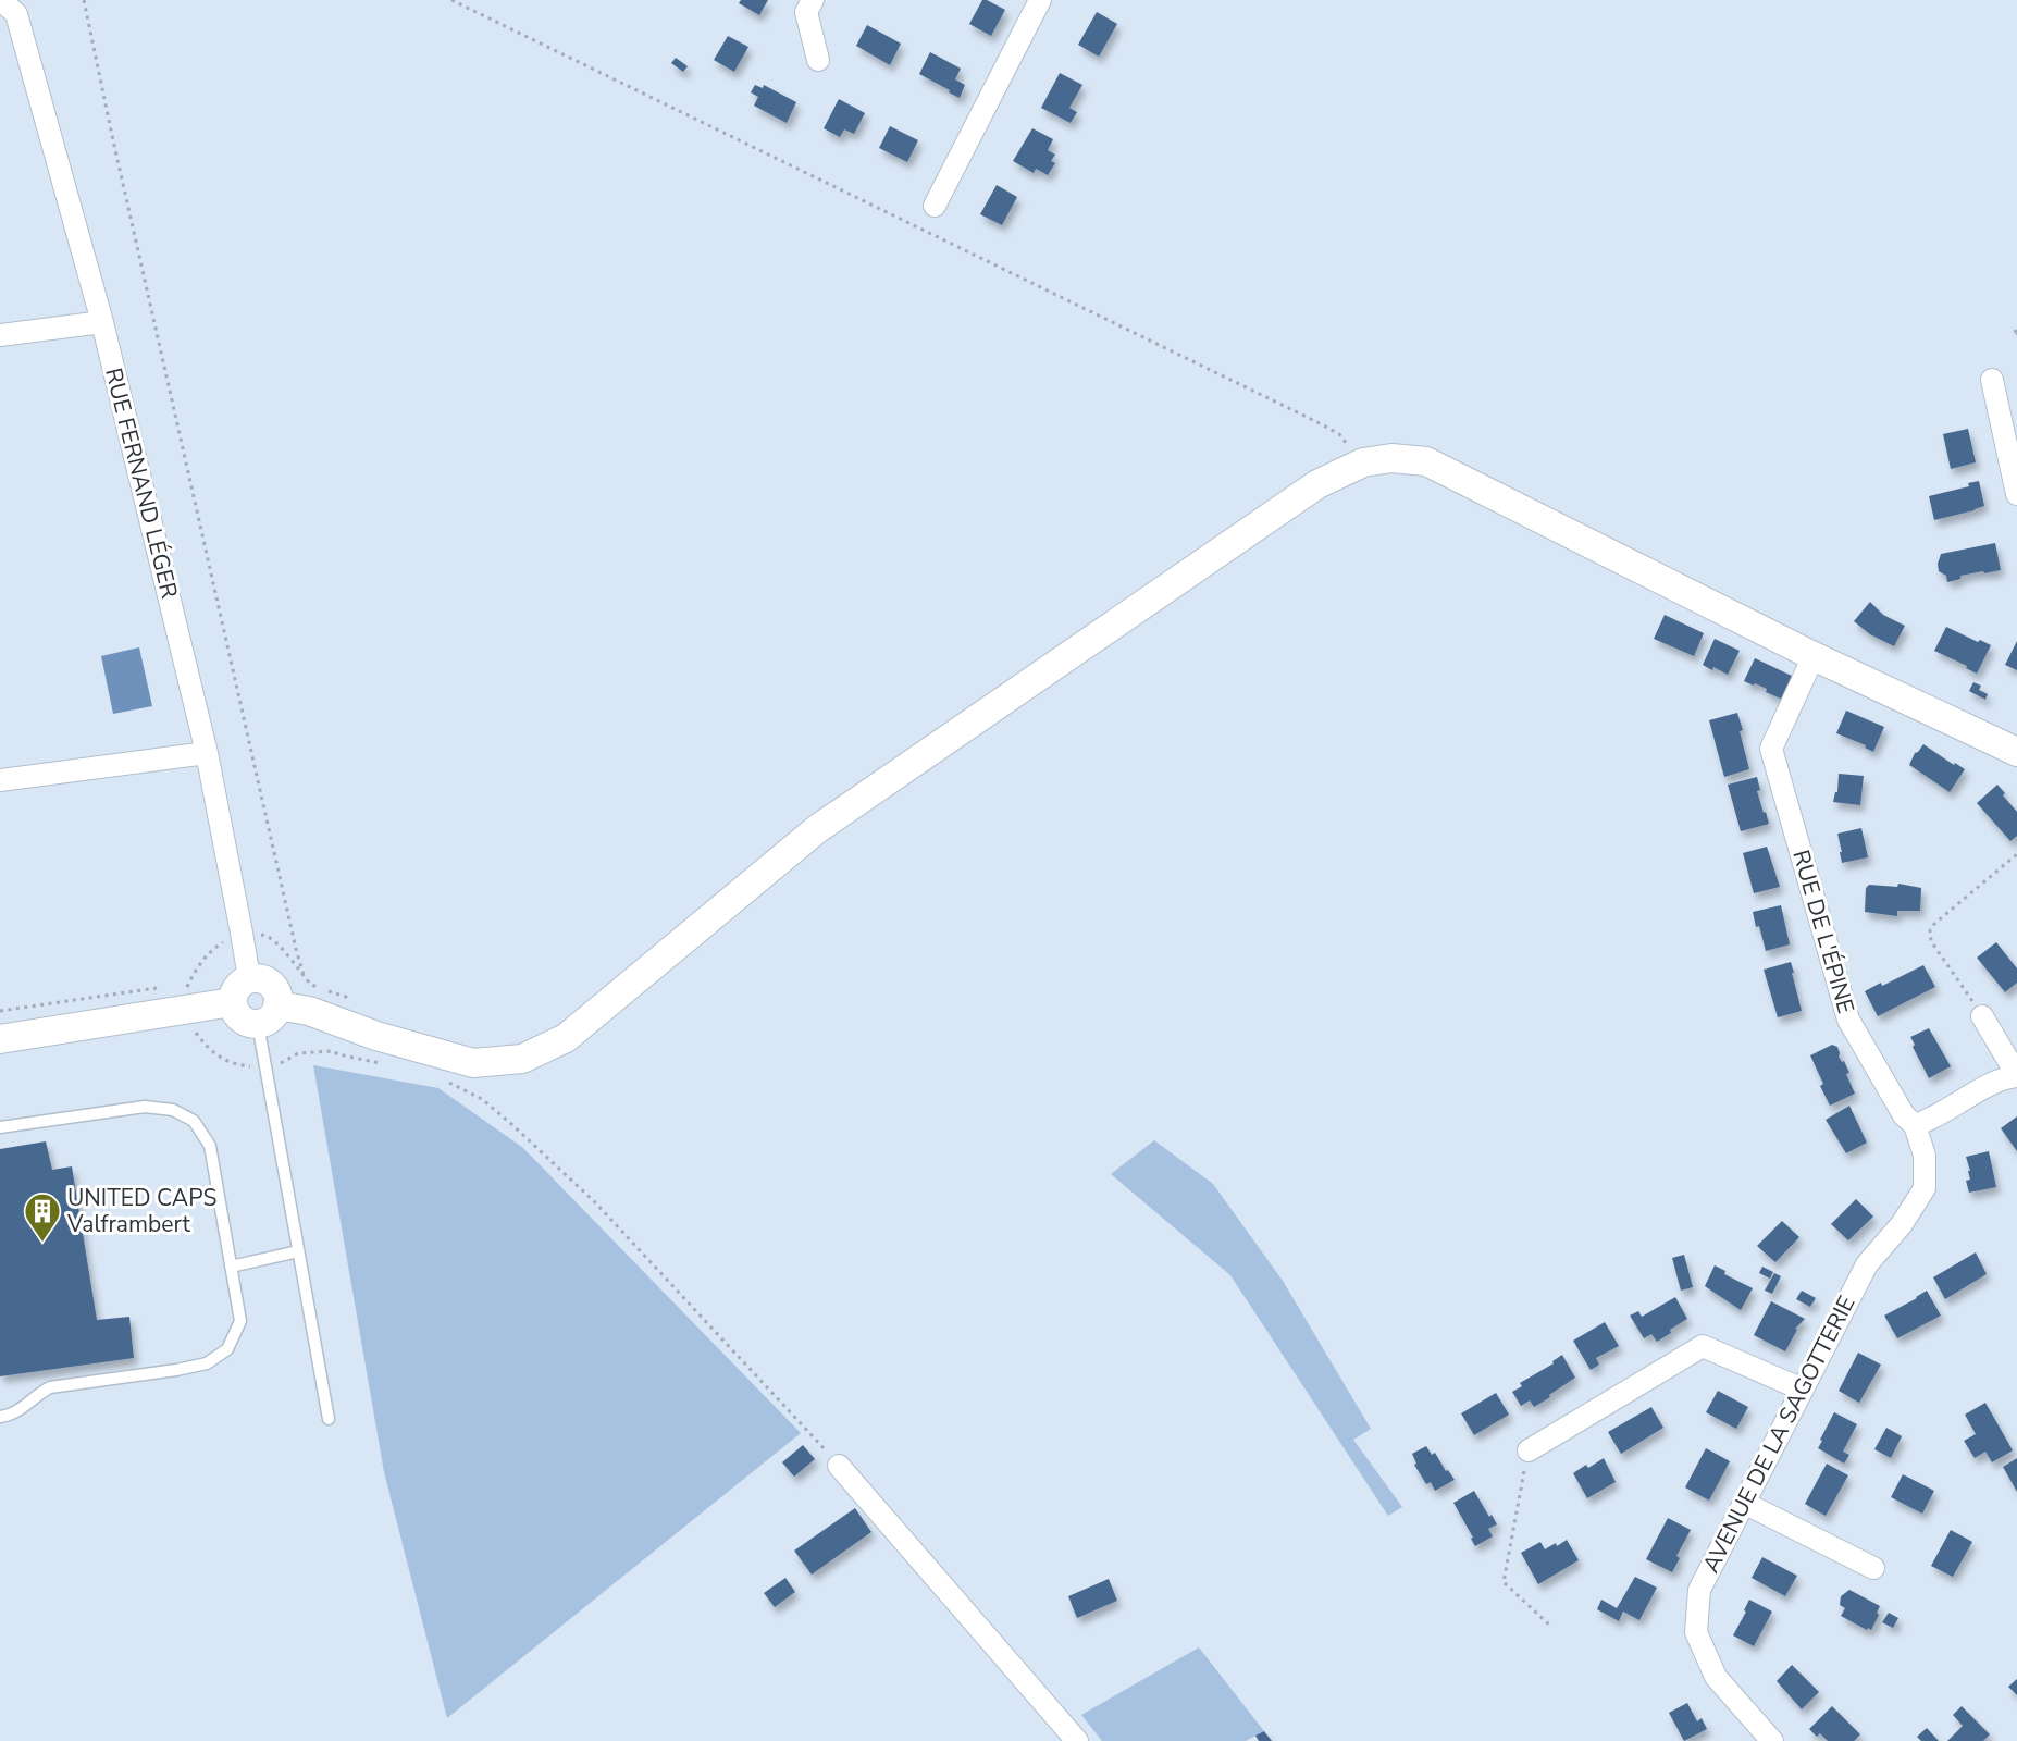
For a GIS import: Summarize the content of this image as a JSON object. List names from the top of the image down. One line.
{"streets":{"street":["RUE FERNAND LÉGER","RUE DE L'ÉPINE","AVENUE DE LA SAGOTTERIE"]},"crossings":[["RUE DE L'ÉPINE","AVENUE DE LA SAGOTTERIE"]],"places":{"building":["UNITED CAPS Valframbert"]}}
